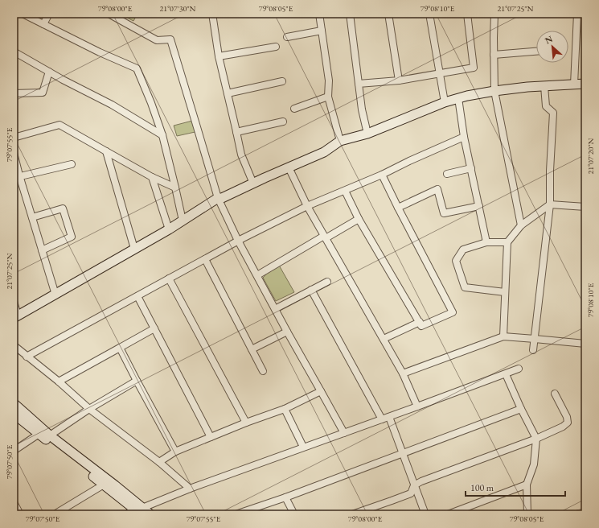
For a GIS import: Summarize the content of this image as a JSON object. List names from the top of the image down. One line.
{"scale_bar":"100 m","north":"top left","coordinates":["79°08'00\"E","21°07'30\"N","79°08'05\"E","79°08'10\"E","21°07'25\"N","79°07'55\"E","21°07'20\"N","79°07'50\"E"]}
